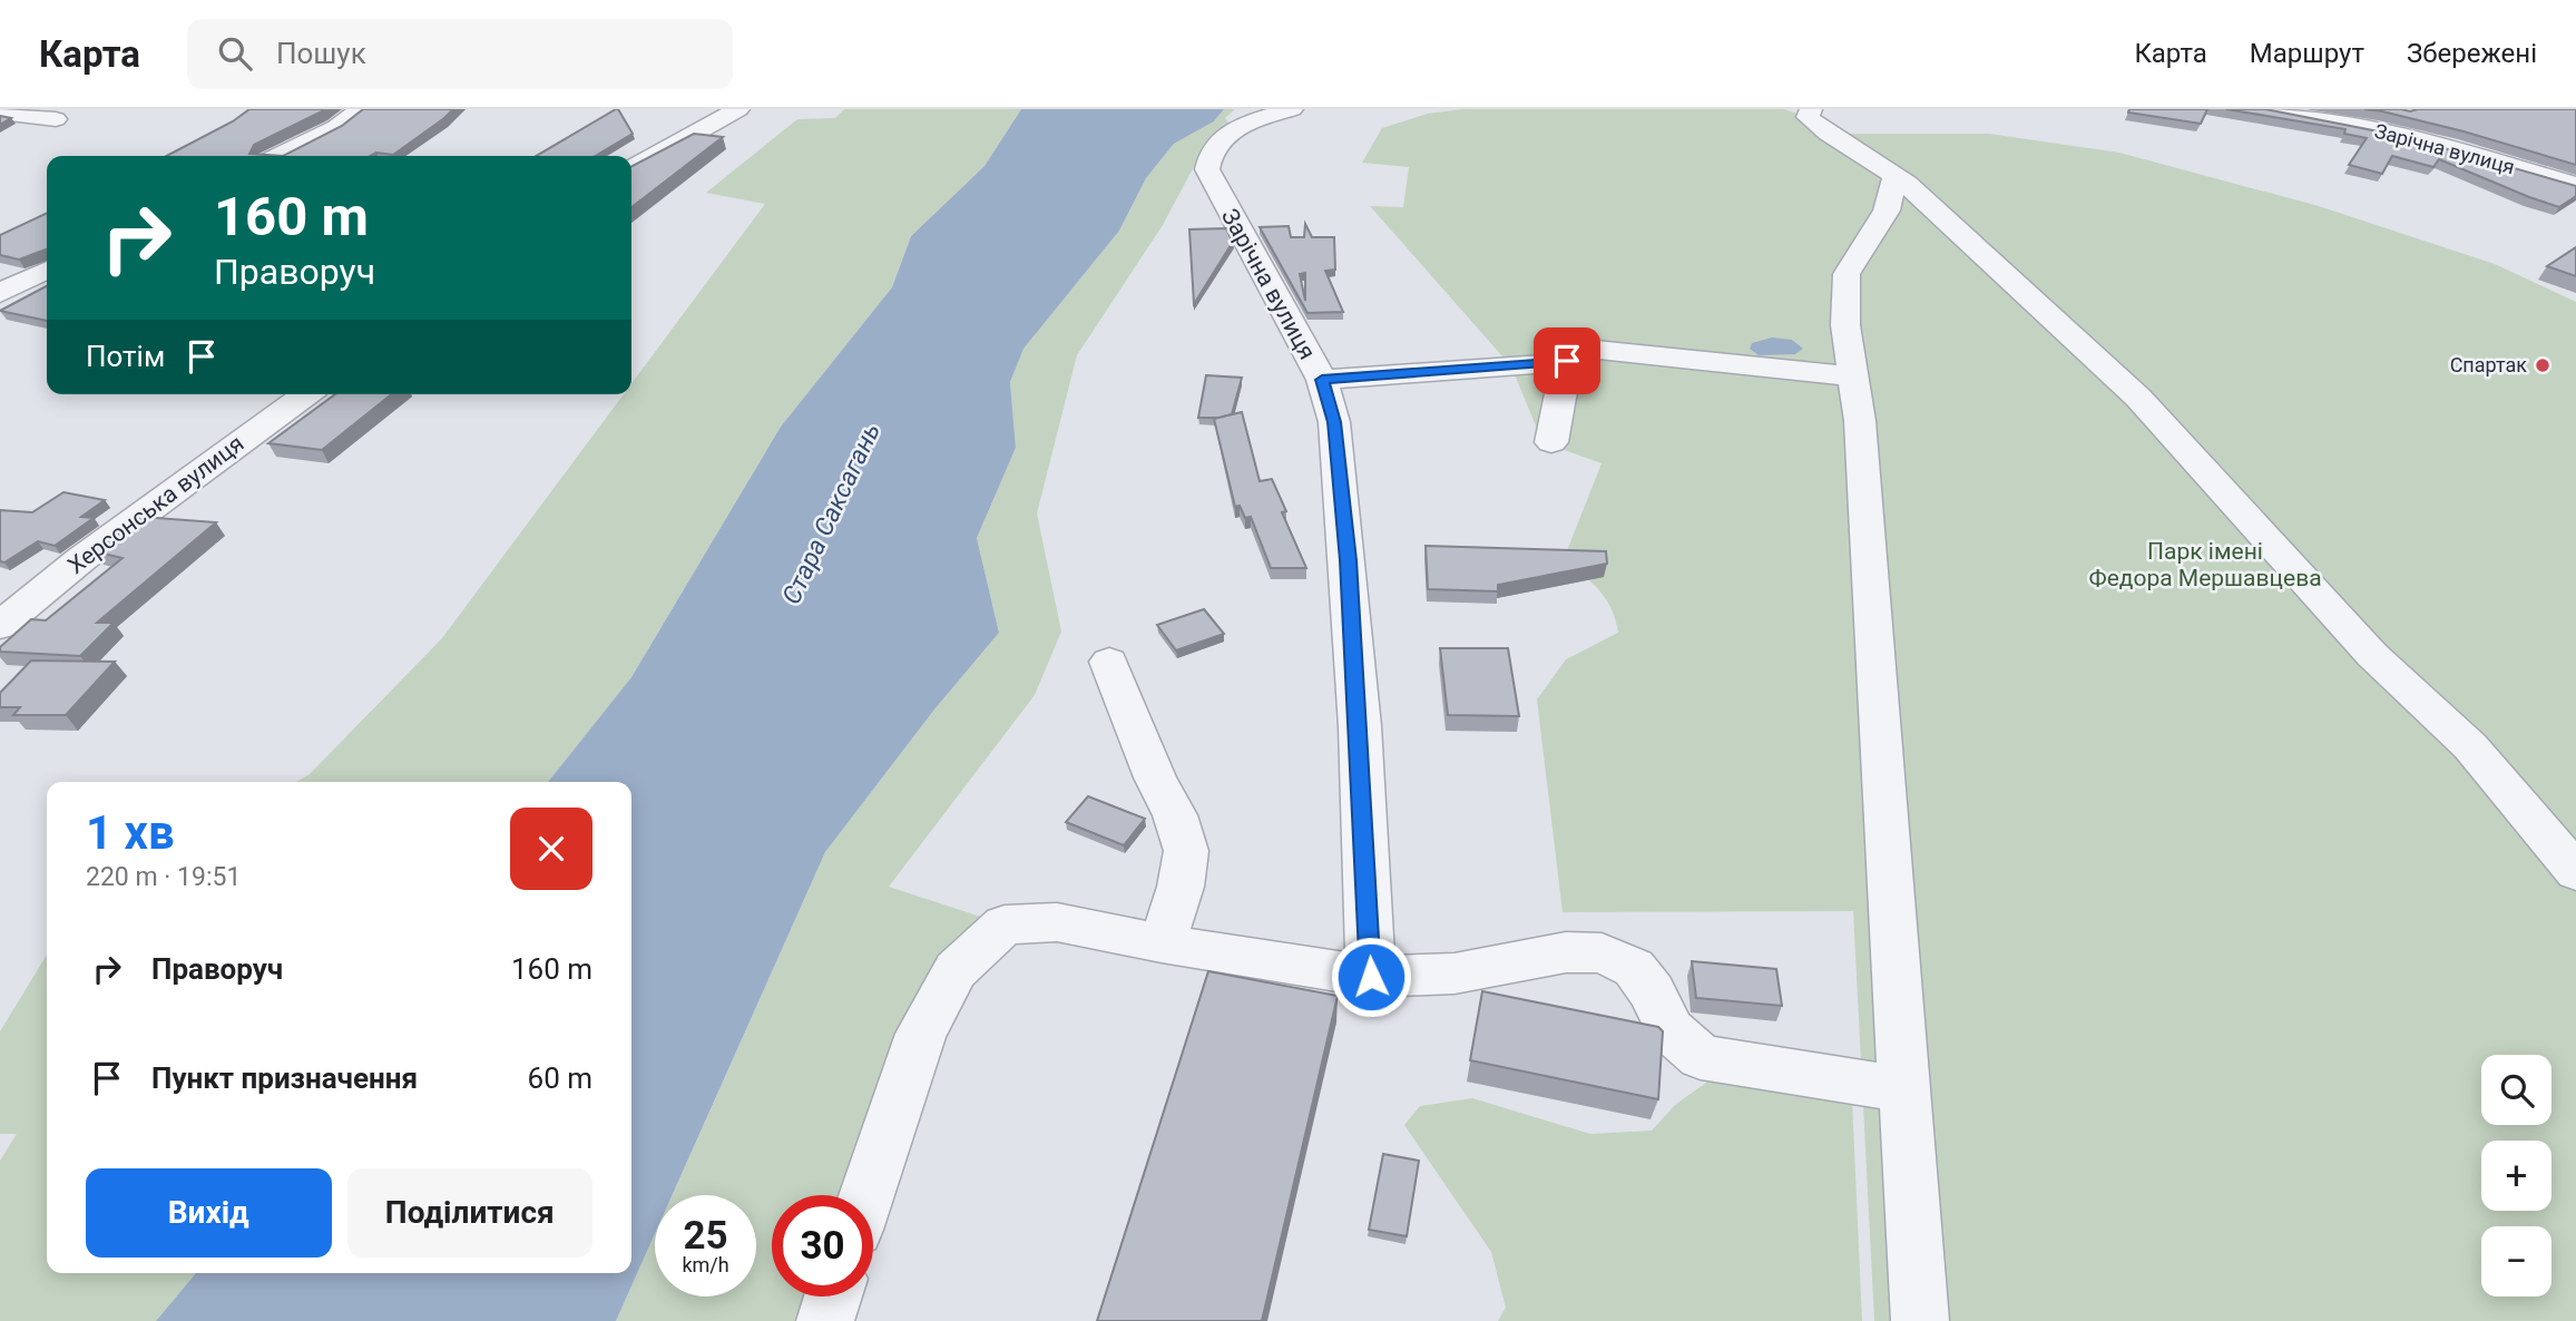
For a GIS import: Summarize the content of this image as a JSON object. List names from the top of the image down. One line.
{"streets":{"street":["Зарічна вулиця","Херсонська вулиця"]},"water":["Стара Саксагань"],"parks":["Парк імені Федора Мершавцева"],"places":["Спартак"],"page":{"header":"Карта","search":"Пошук","nav":["Карта","Маршрут","Збережені"],"turn":["160 m","Праворуч"],"then":"Потім","heading":["1 хв","220 m · 19:51"],"list":[{"name":"Праворуч","value":"160 m"},{"name":"Пункт призначення","value":"60 m"}],"map_buttons":["+","−"],"buttons":["Вихід","Поділитися"],"speed":"25 km/h","limit":"30"}}
